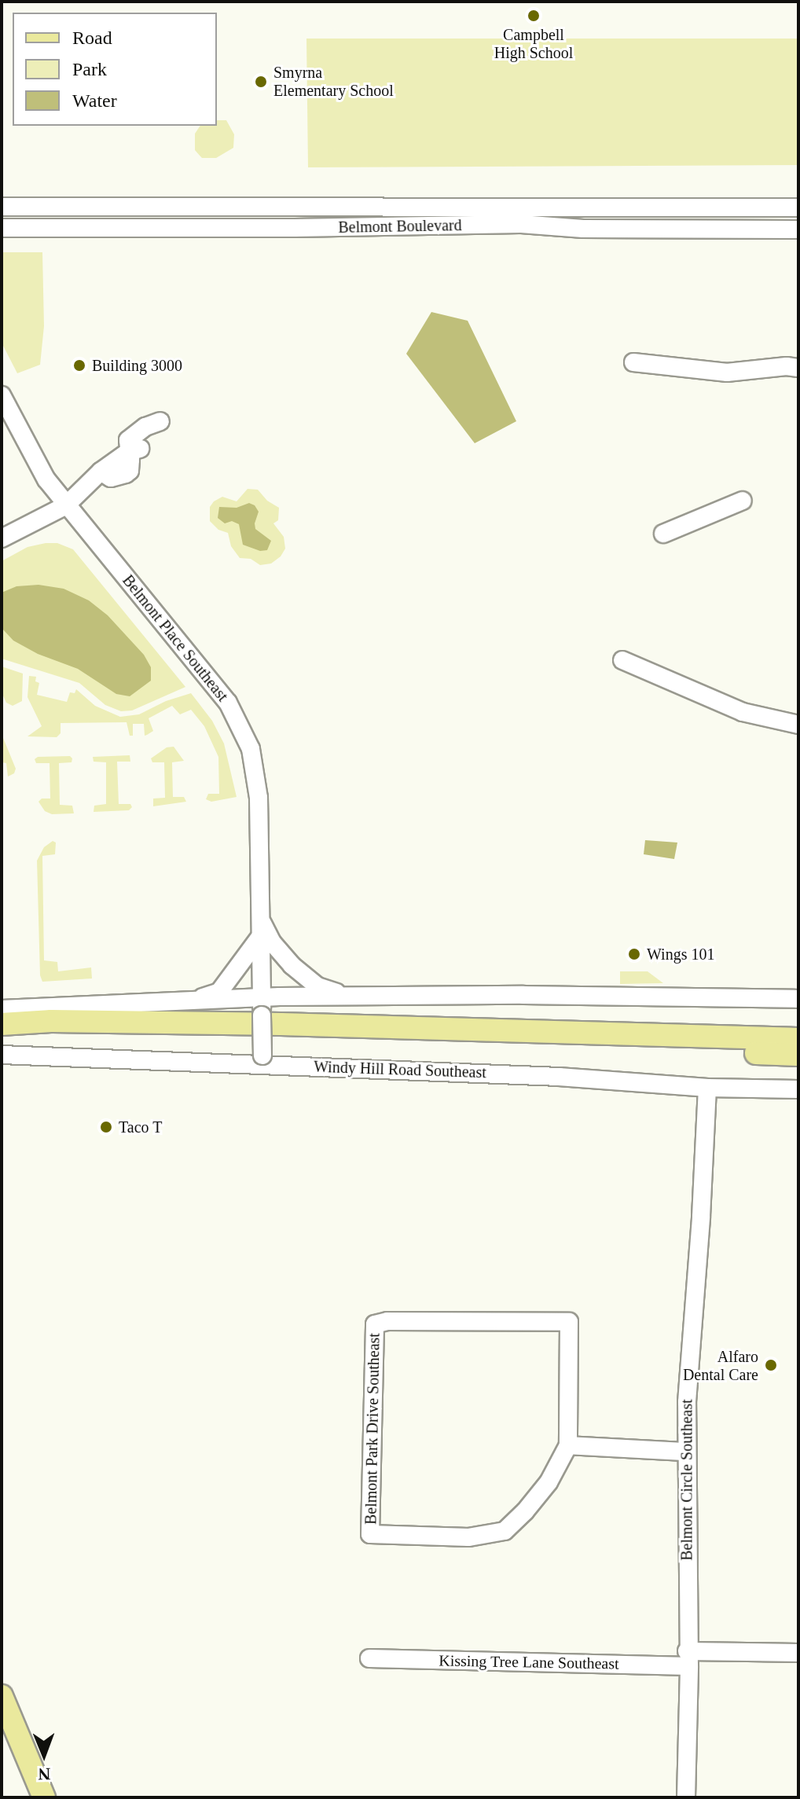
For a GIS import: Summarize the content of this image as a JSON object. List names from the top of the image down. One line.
{"streets":{"main road":["Windy Hill Road Southeast"],"street":["Belmont Boulevard","Belmont Place Southeast","Belmont Park Drive Southeast","Belmont Circle Southeast","Kissing Tree Lane Southeast"]},"crossings":[["Belmont Place Southeast","Windy Hill Road Southeast"],["Windy Hill Road Southeast","Belmont Circle Southeast"],["Belmont Circle Southeast","Kissing Tree Lane Southeast"]],"places":["Campbell High School","Smyrna Elementary School","Building 3000","Wings 101","Taco T","Alfaro Dental Care"],"legend":["Road","Park","Water"],"north":"bottom"}
